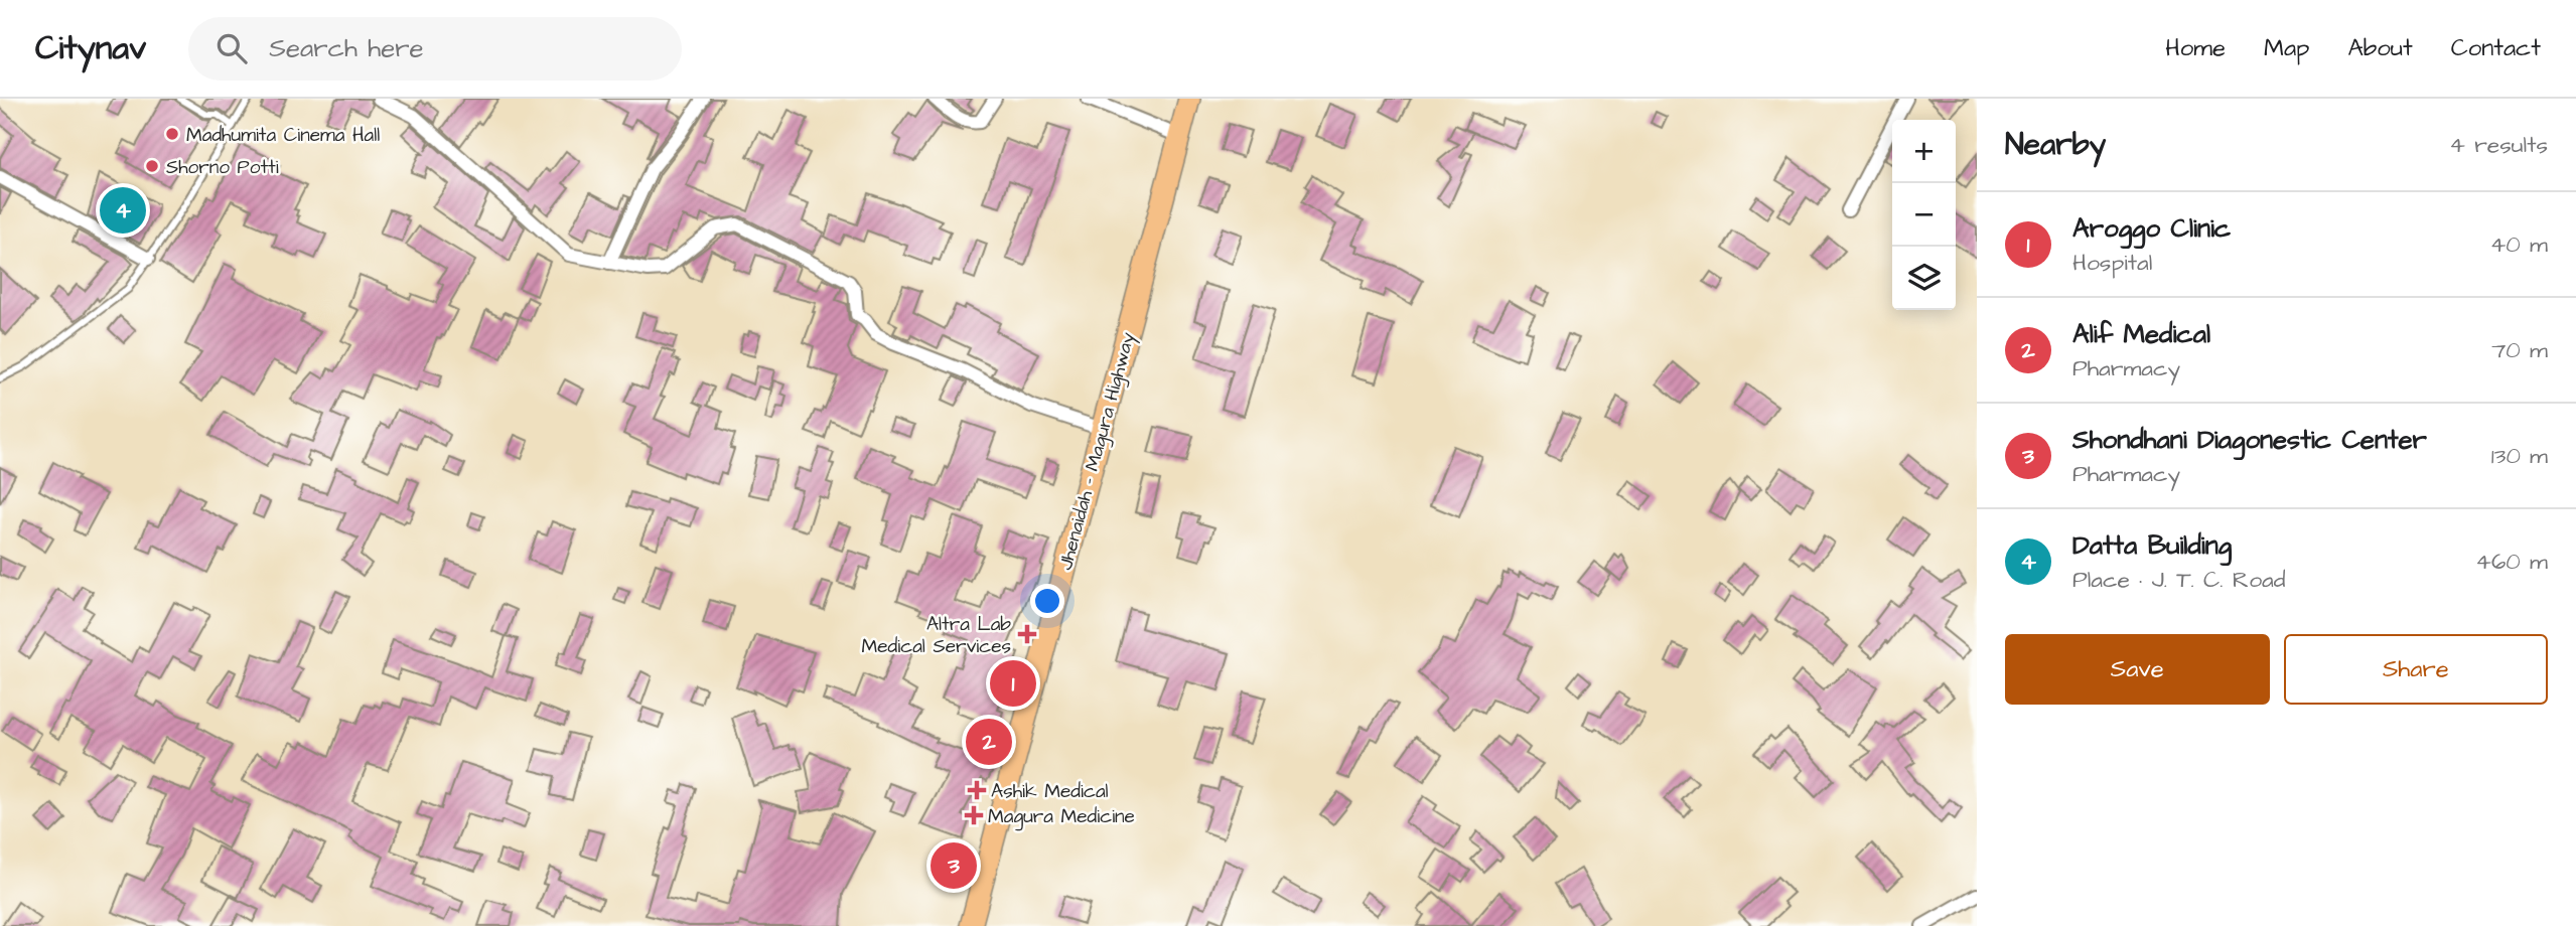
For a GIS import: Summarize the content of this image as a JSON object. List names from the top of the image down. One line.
{"streets":{"highway":["Jhenaidah - Magura Highway"]},"places":{"other":["Madhumita Cinema Hall","Shorno Potti"],"health":["Altra Lab Medical Services","Ashik Medical","Magura Medicine"]},"page":{"header":"Citynav","search":"Search here","nav":["Home","Map","About","Contact"],"heading":["Nearby","4 results"],"map_buttons":["+","−"],"pins":["4","1","2","3"],"list":[{"mark":"1","name":"Aroggo Clinic","note":"Hospital","value":"40 m"},{"mark":"2","name":"Alif Medical","note":"Pharmacy","value":"70 m"},{"mark":"3","name":"Shondhani Diagonestic Center","note":"Pharmacy","value":"130 m"},{"mark":"4","name":"Datta Building","note":"Place · J. T. C. Road","value":"460 m"}],"buttons":["Save","Share"]}}
